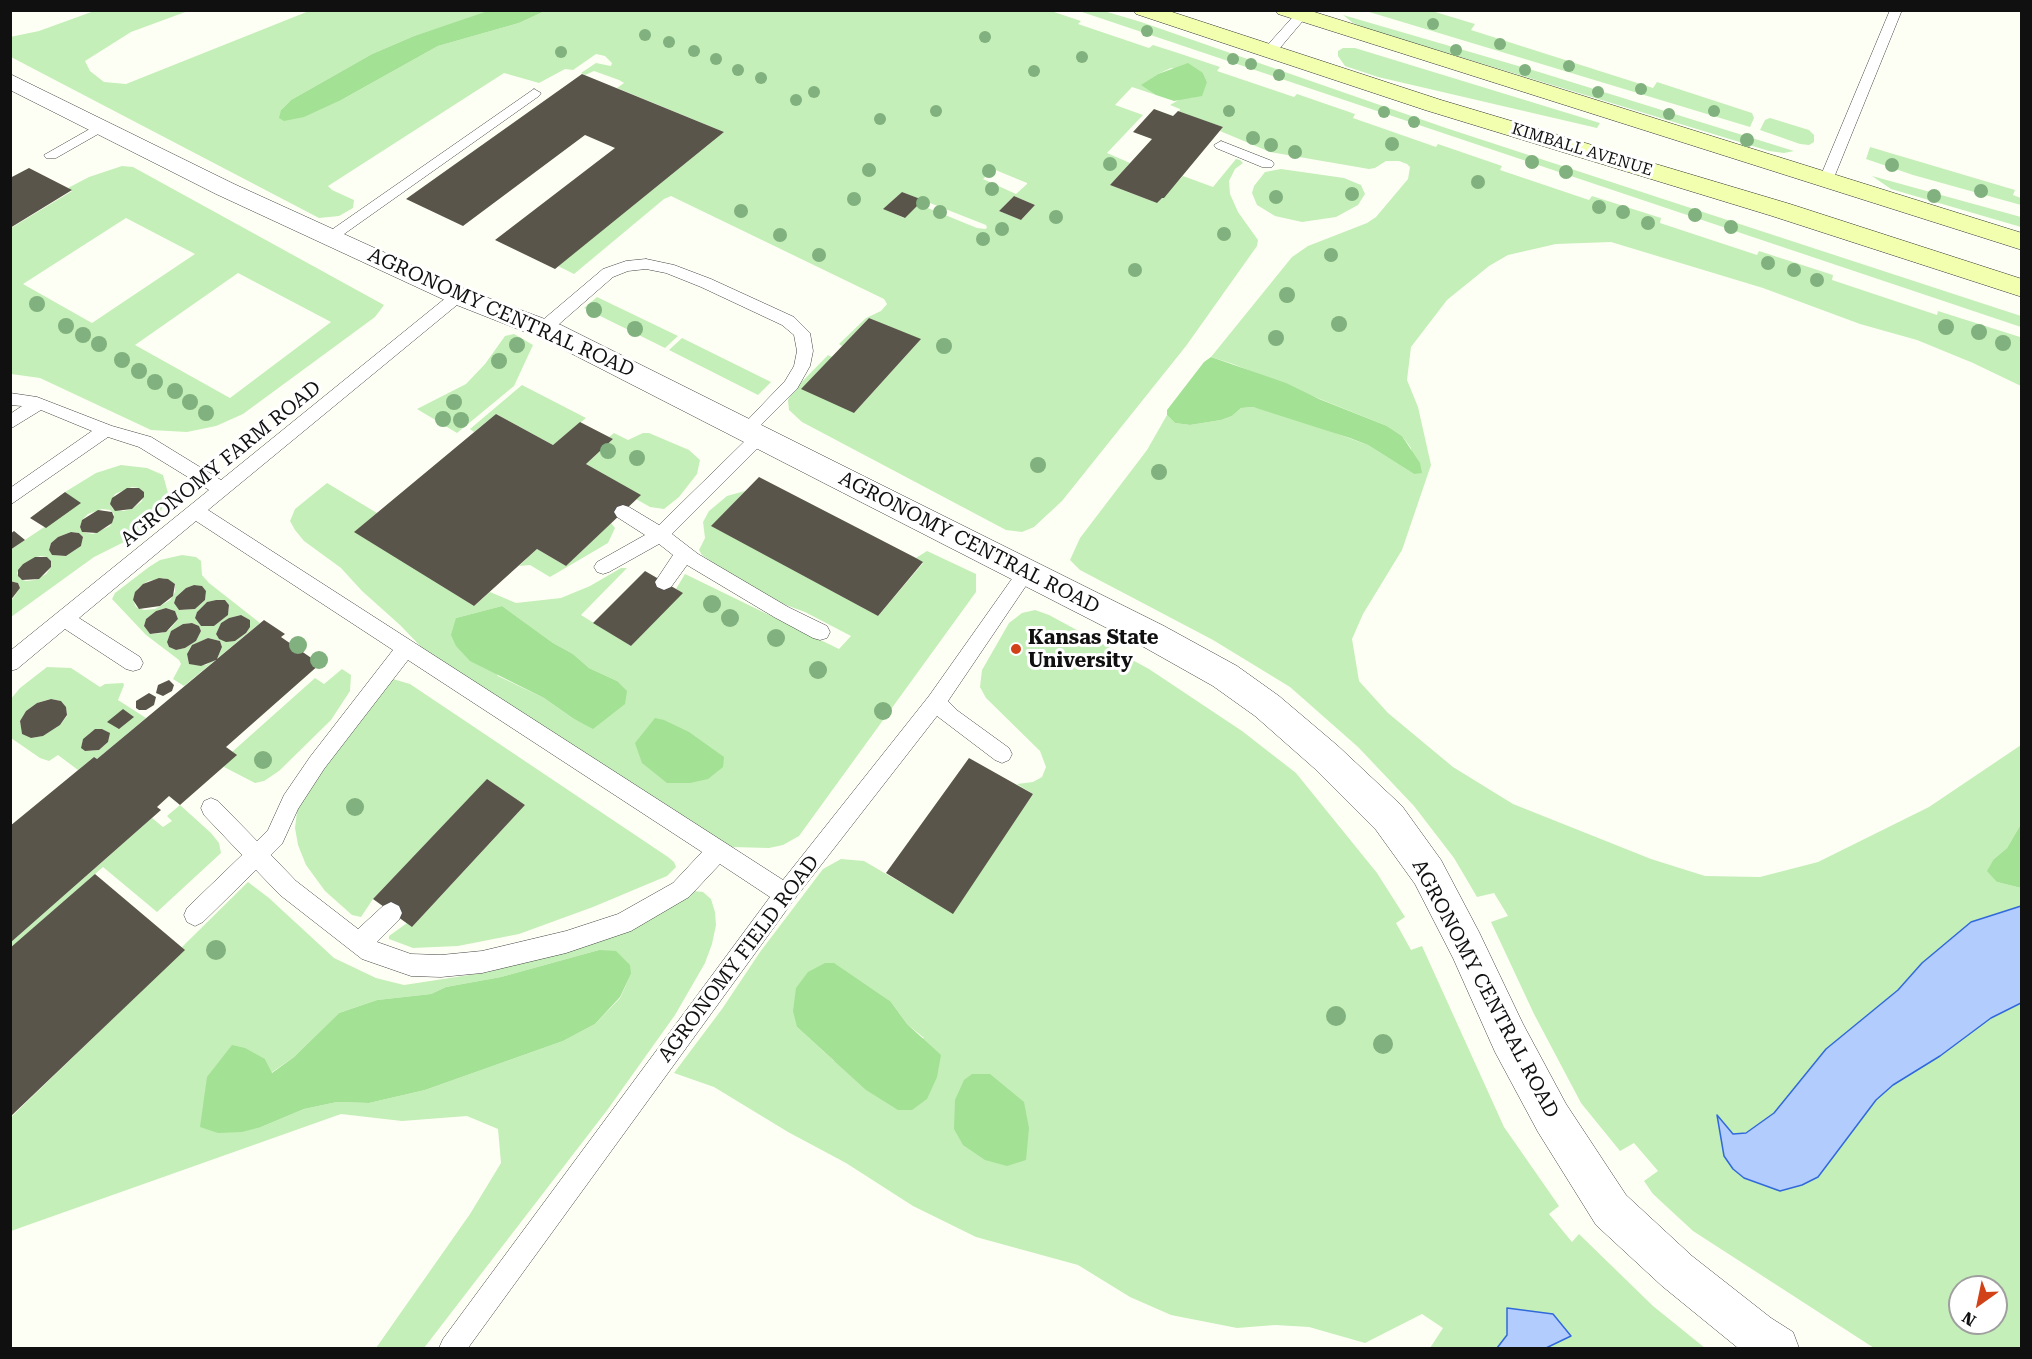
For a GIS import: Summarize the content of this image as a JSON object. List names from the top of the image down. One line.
{"streets":{"main road":["KIMBALL AVENUE"],"street":["AGRONOMY CENTRAL ROAD"],"lane":["AGRONOMY FARM ROAD","AGRONOMY FIELD ROAD"]},"crossings":[["AGRONOMY CENTRAL ROAD","AGRONOMY FARM ROAD"],["AGRONOMY CENTRAL ROAD","AGRONOMY FIELD ROAD"]],"places":["Kansas State University"],"north":"bottom left"}
